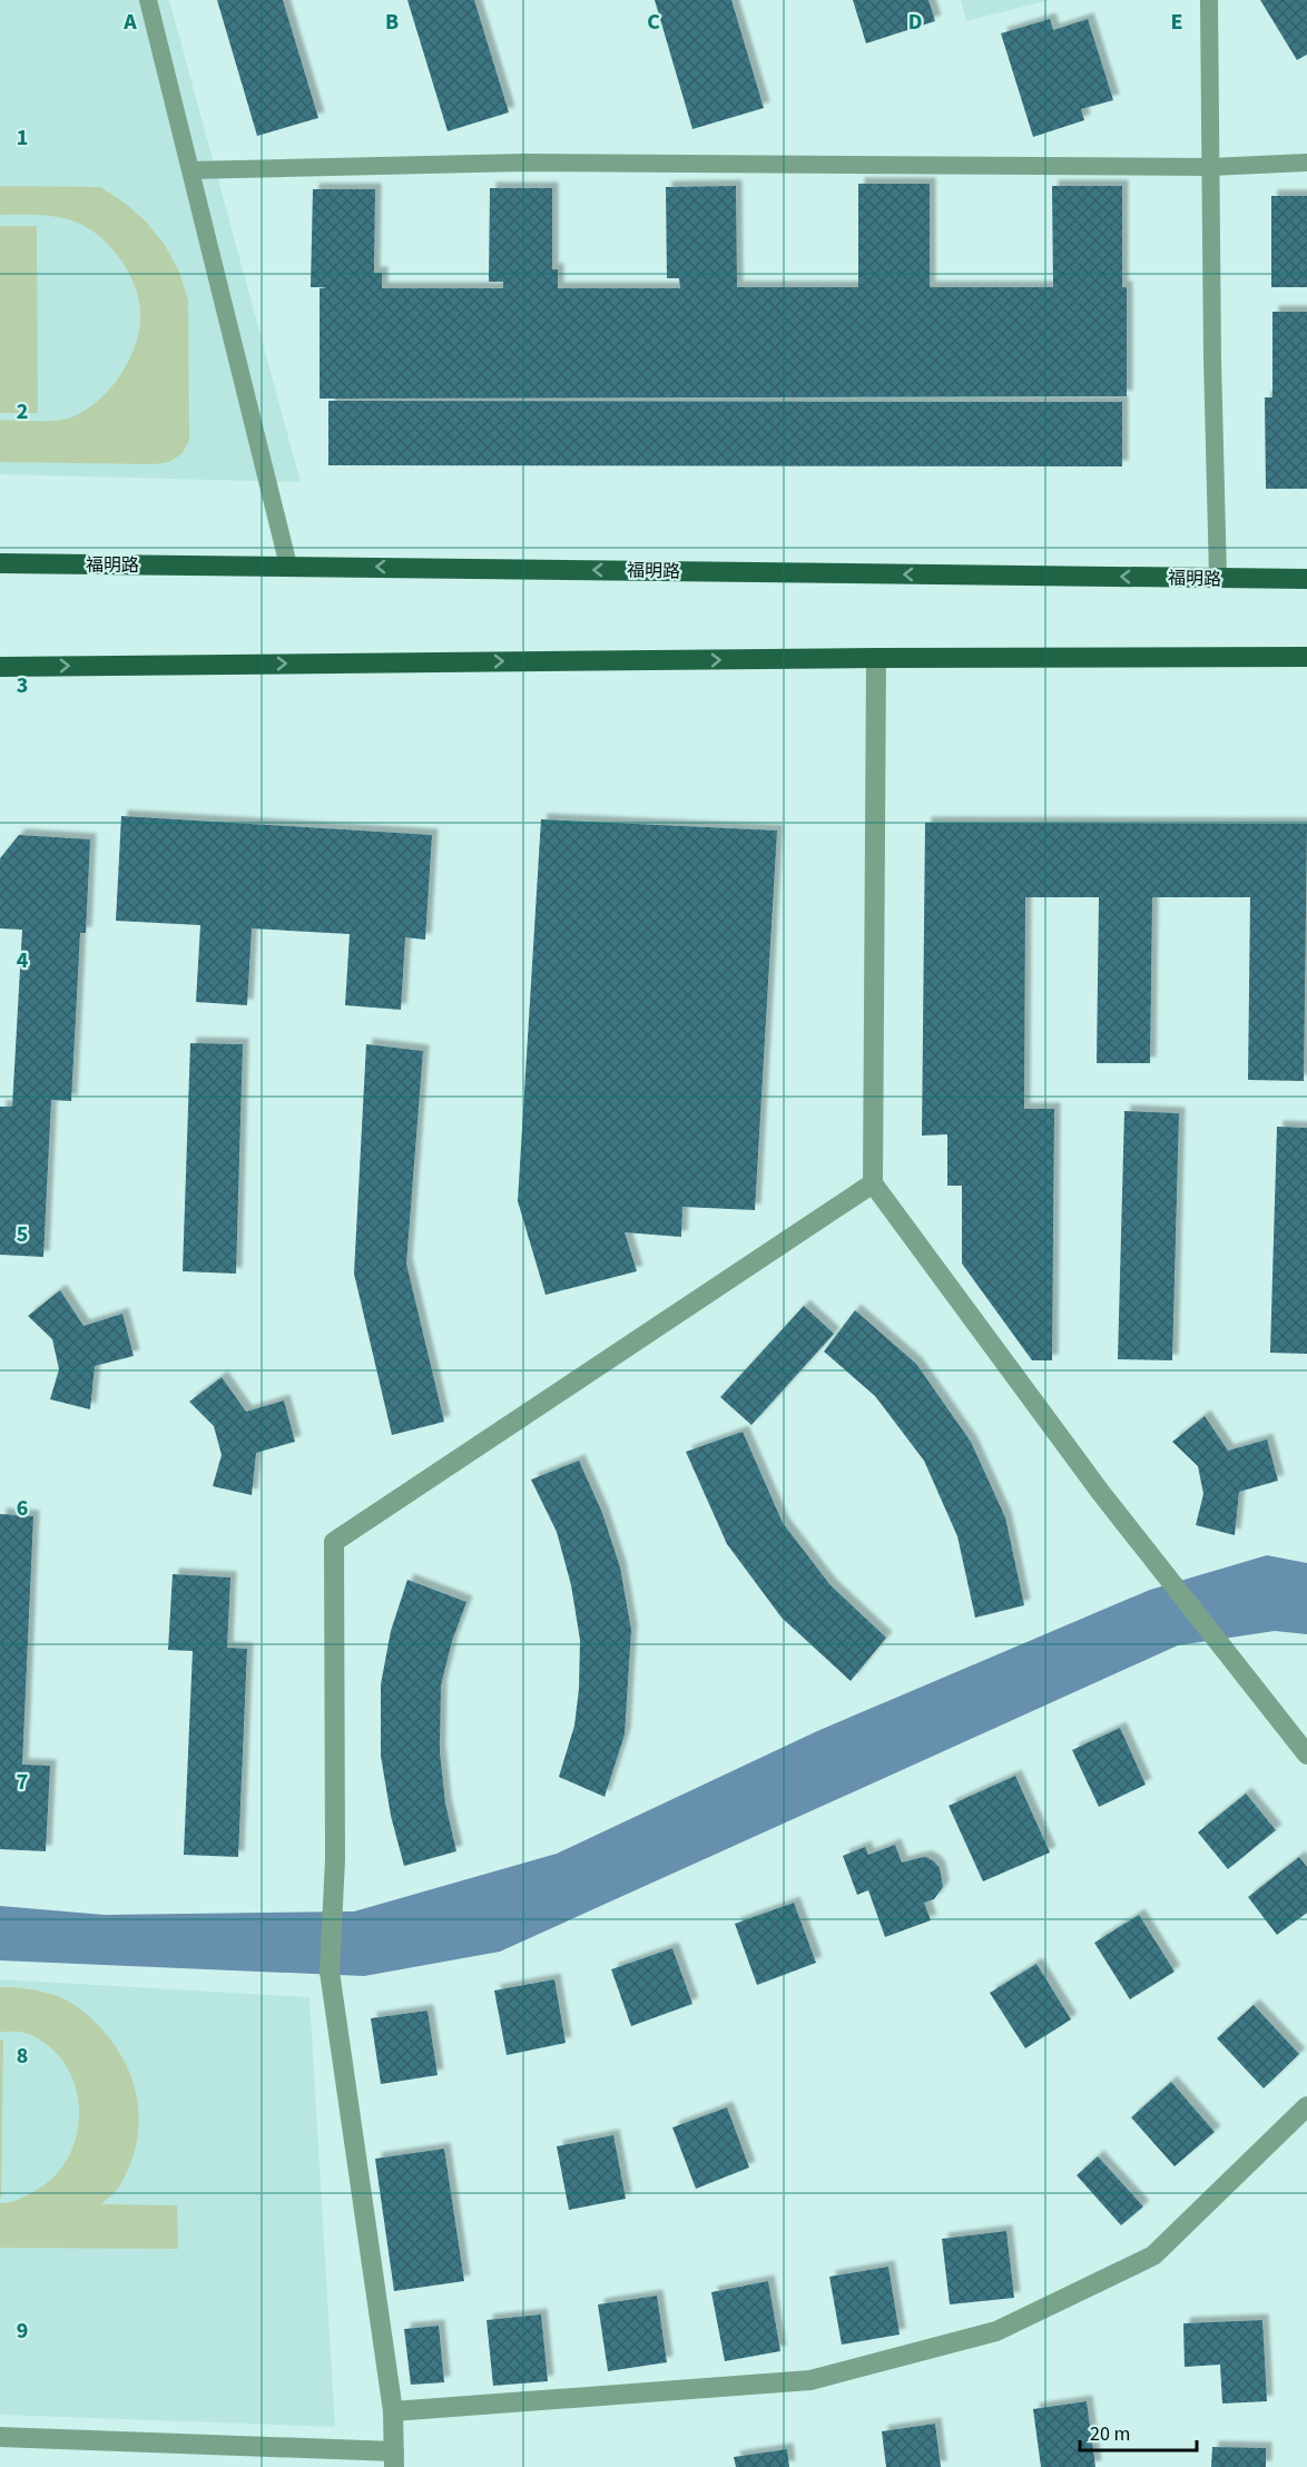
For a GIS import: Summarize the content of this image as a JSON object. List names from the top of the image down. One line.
{"streets":{"main road":["福明路"]},"scale_bar":"20 m","grid":{"columns":["A","B","C","D","E"],"rows":["1","2","3","4","5","6","7","8","9"]}}
